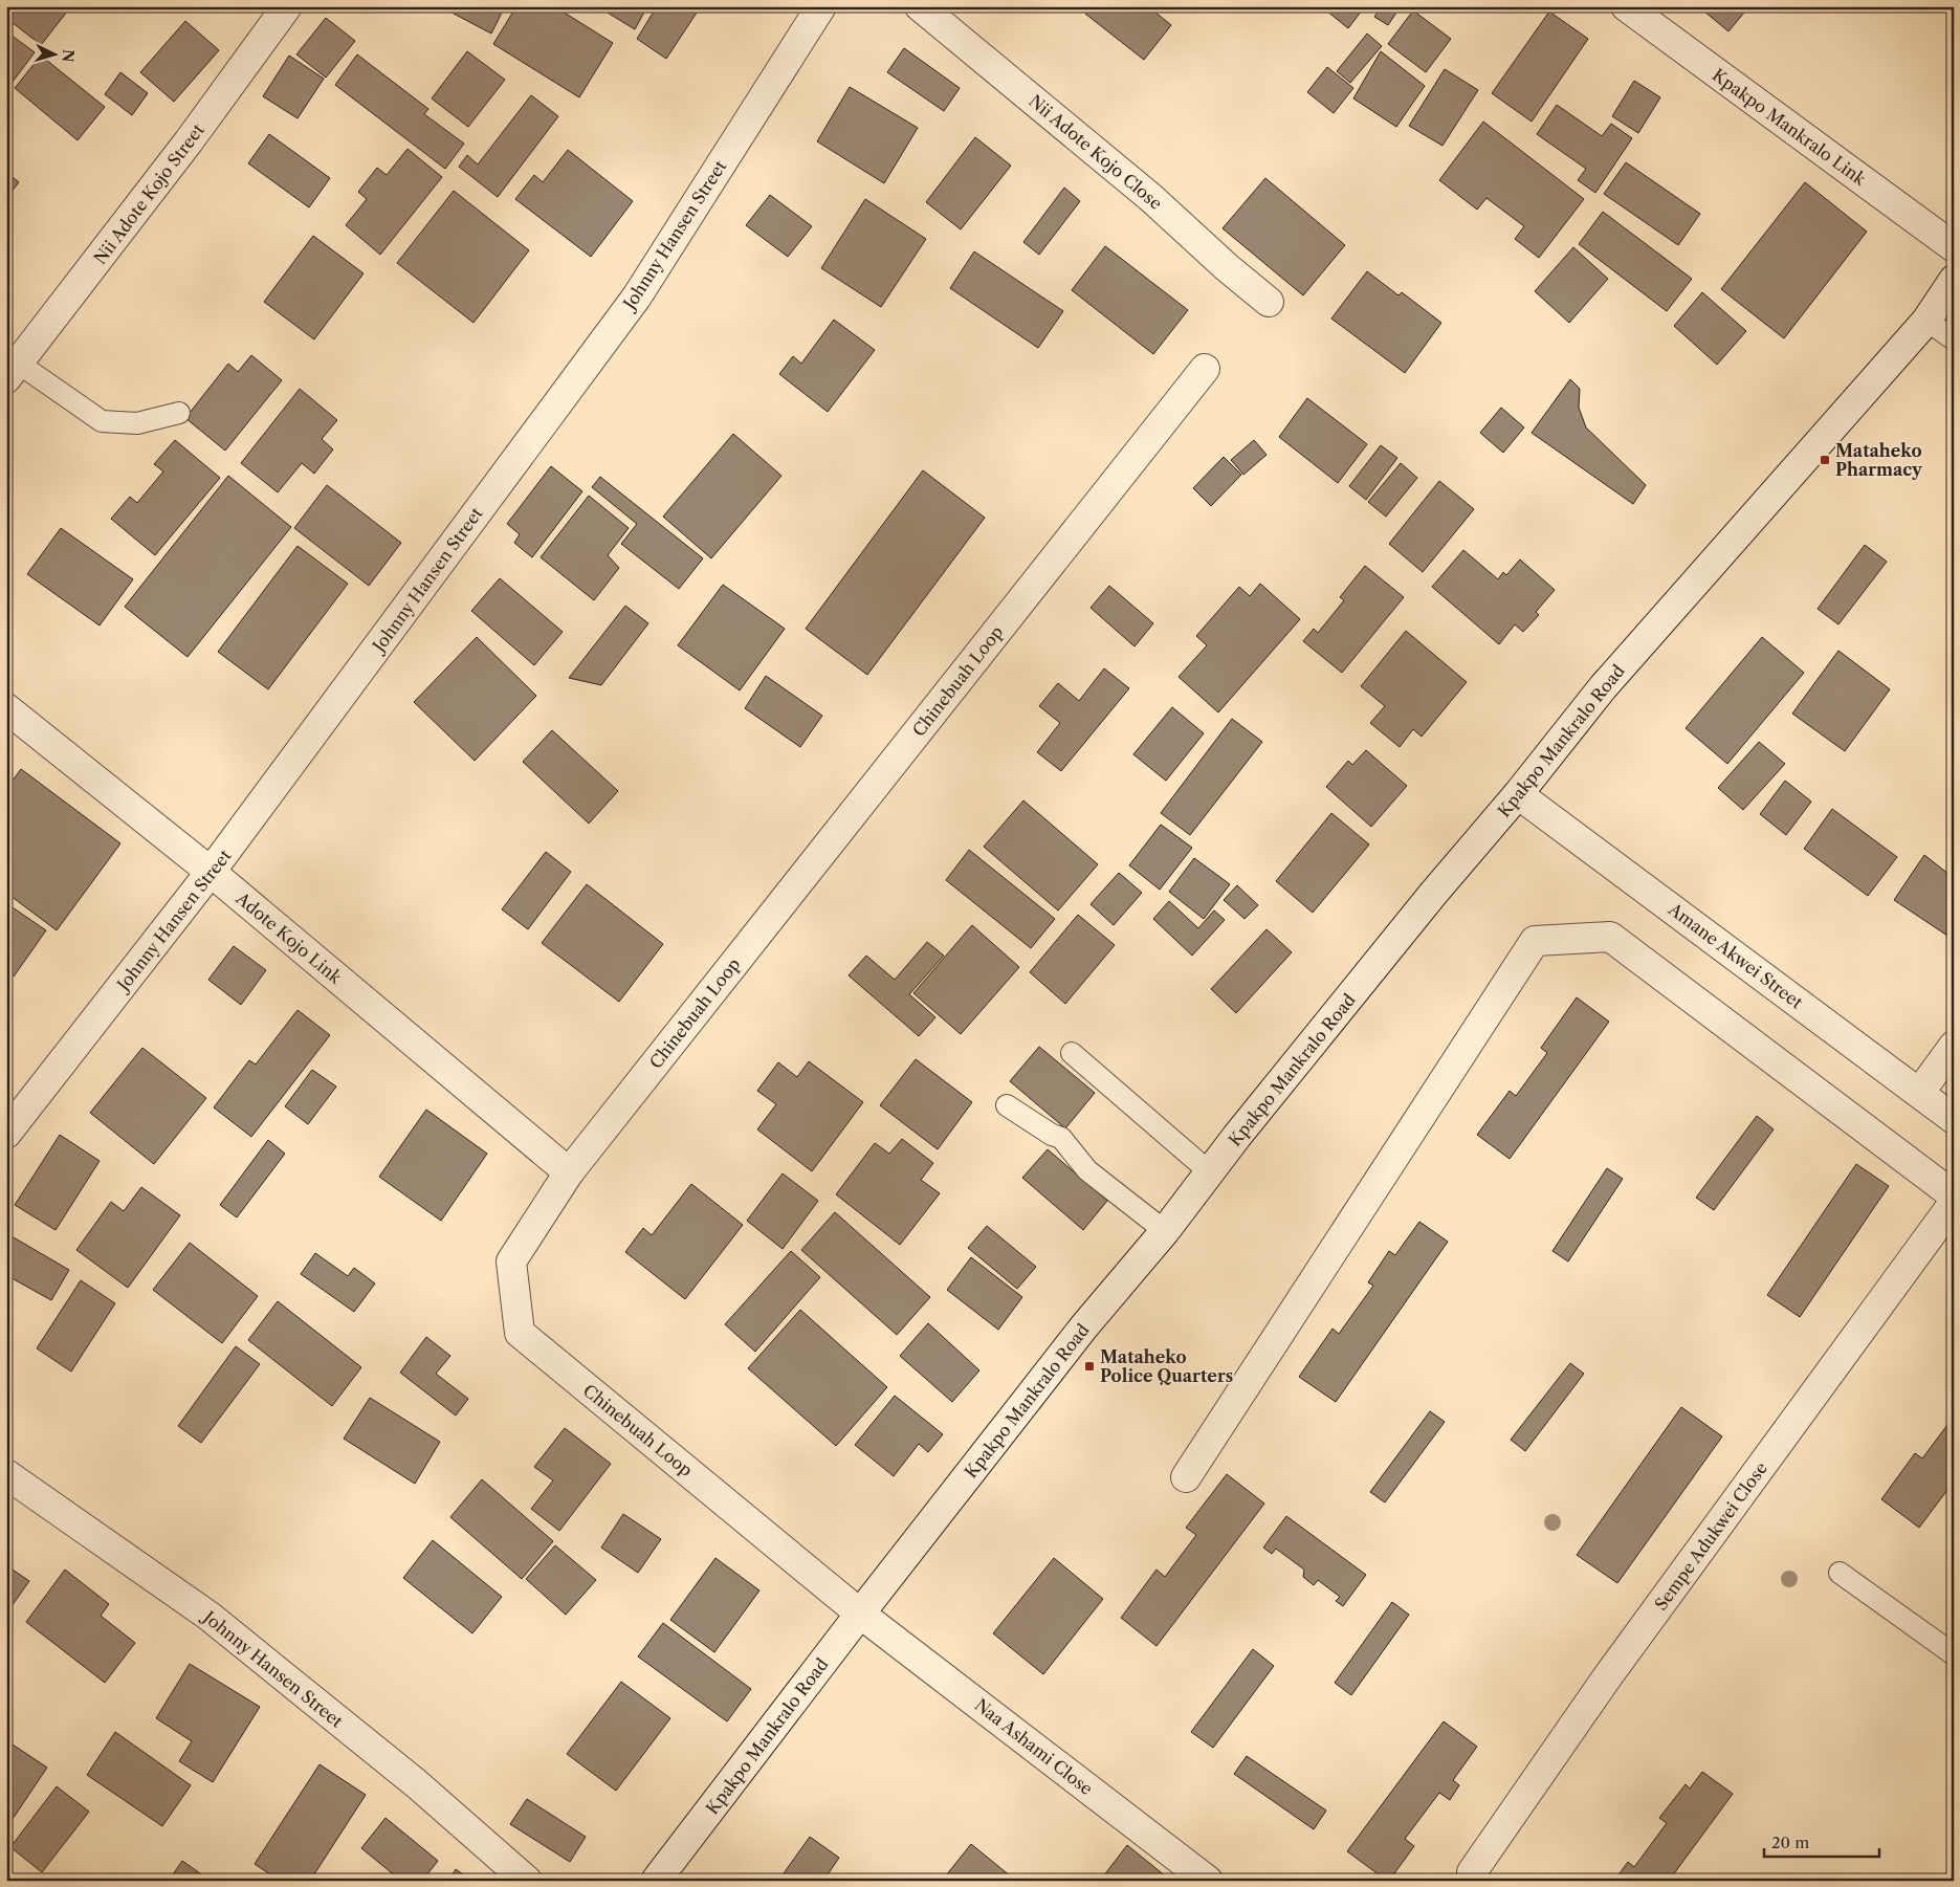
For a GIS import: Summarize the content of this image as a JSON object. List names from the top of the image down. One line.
{"streets":{"street":["Kpakpo Mankralo Link","Nii Adote Kojo Close","Nii Adote Kojo Street","Johnny Hansen Street","Chinebuah Loop","Kpakpo Mankralo Road","Adote Kojo Link","Amane Akwei Street","Sempe Adukwei Close","Naa Ashami Close"]},"crossings":[["Johnny Hansen Street","Adote Kojo Link"],["Chinebuah Loop","Kpakpo Mankralo Road"],["Chinebuah Loop","Adote Kojo Link"],["Chinebuah Loop","Naa Ashami Close"],["Kpakpo Mankralo Road","Amane Akwei Street"],["Kpakpo Mankralo Road","Naa Ashami Close"]],"places":{"transit":["Mataheko Pharmacy","Mataheko Police Quarters"]},"scale_bar":"20 m","north":"right"}
